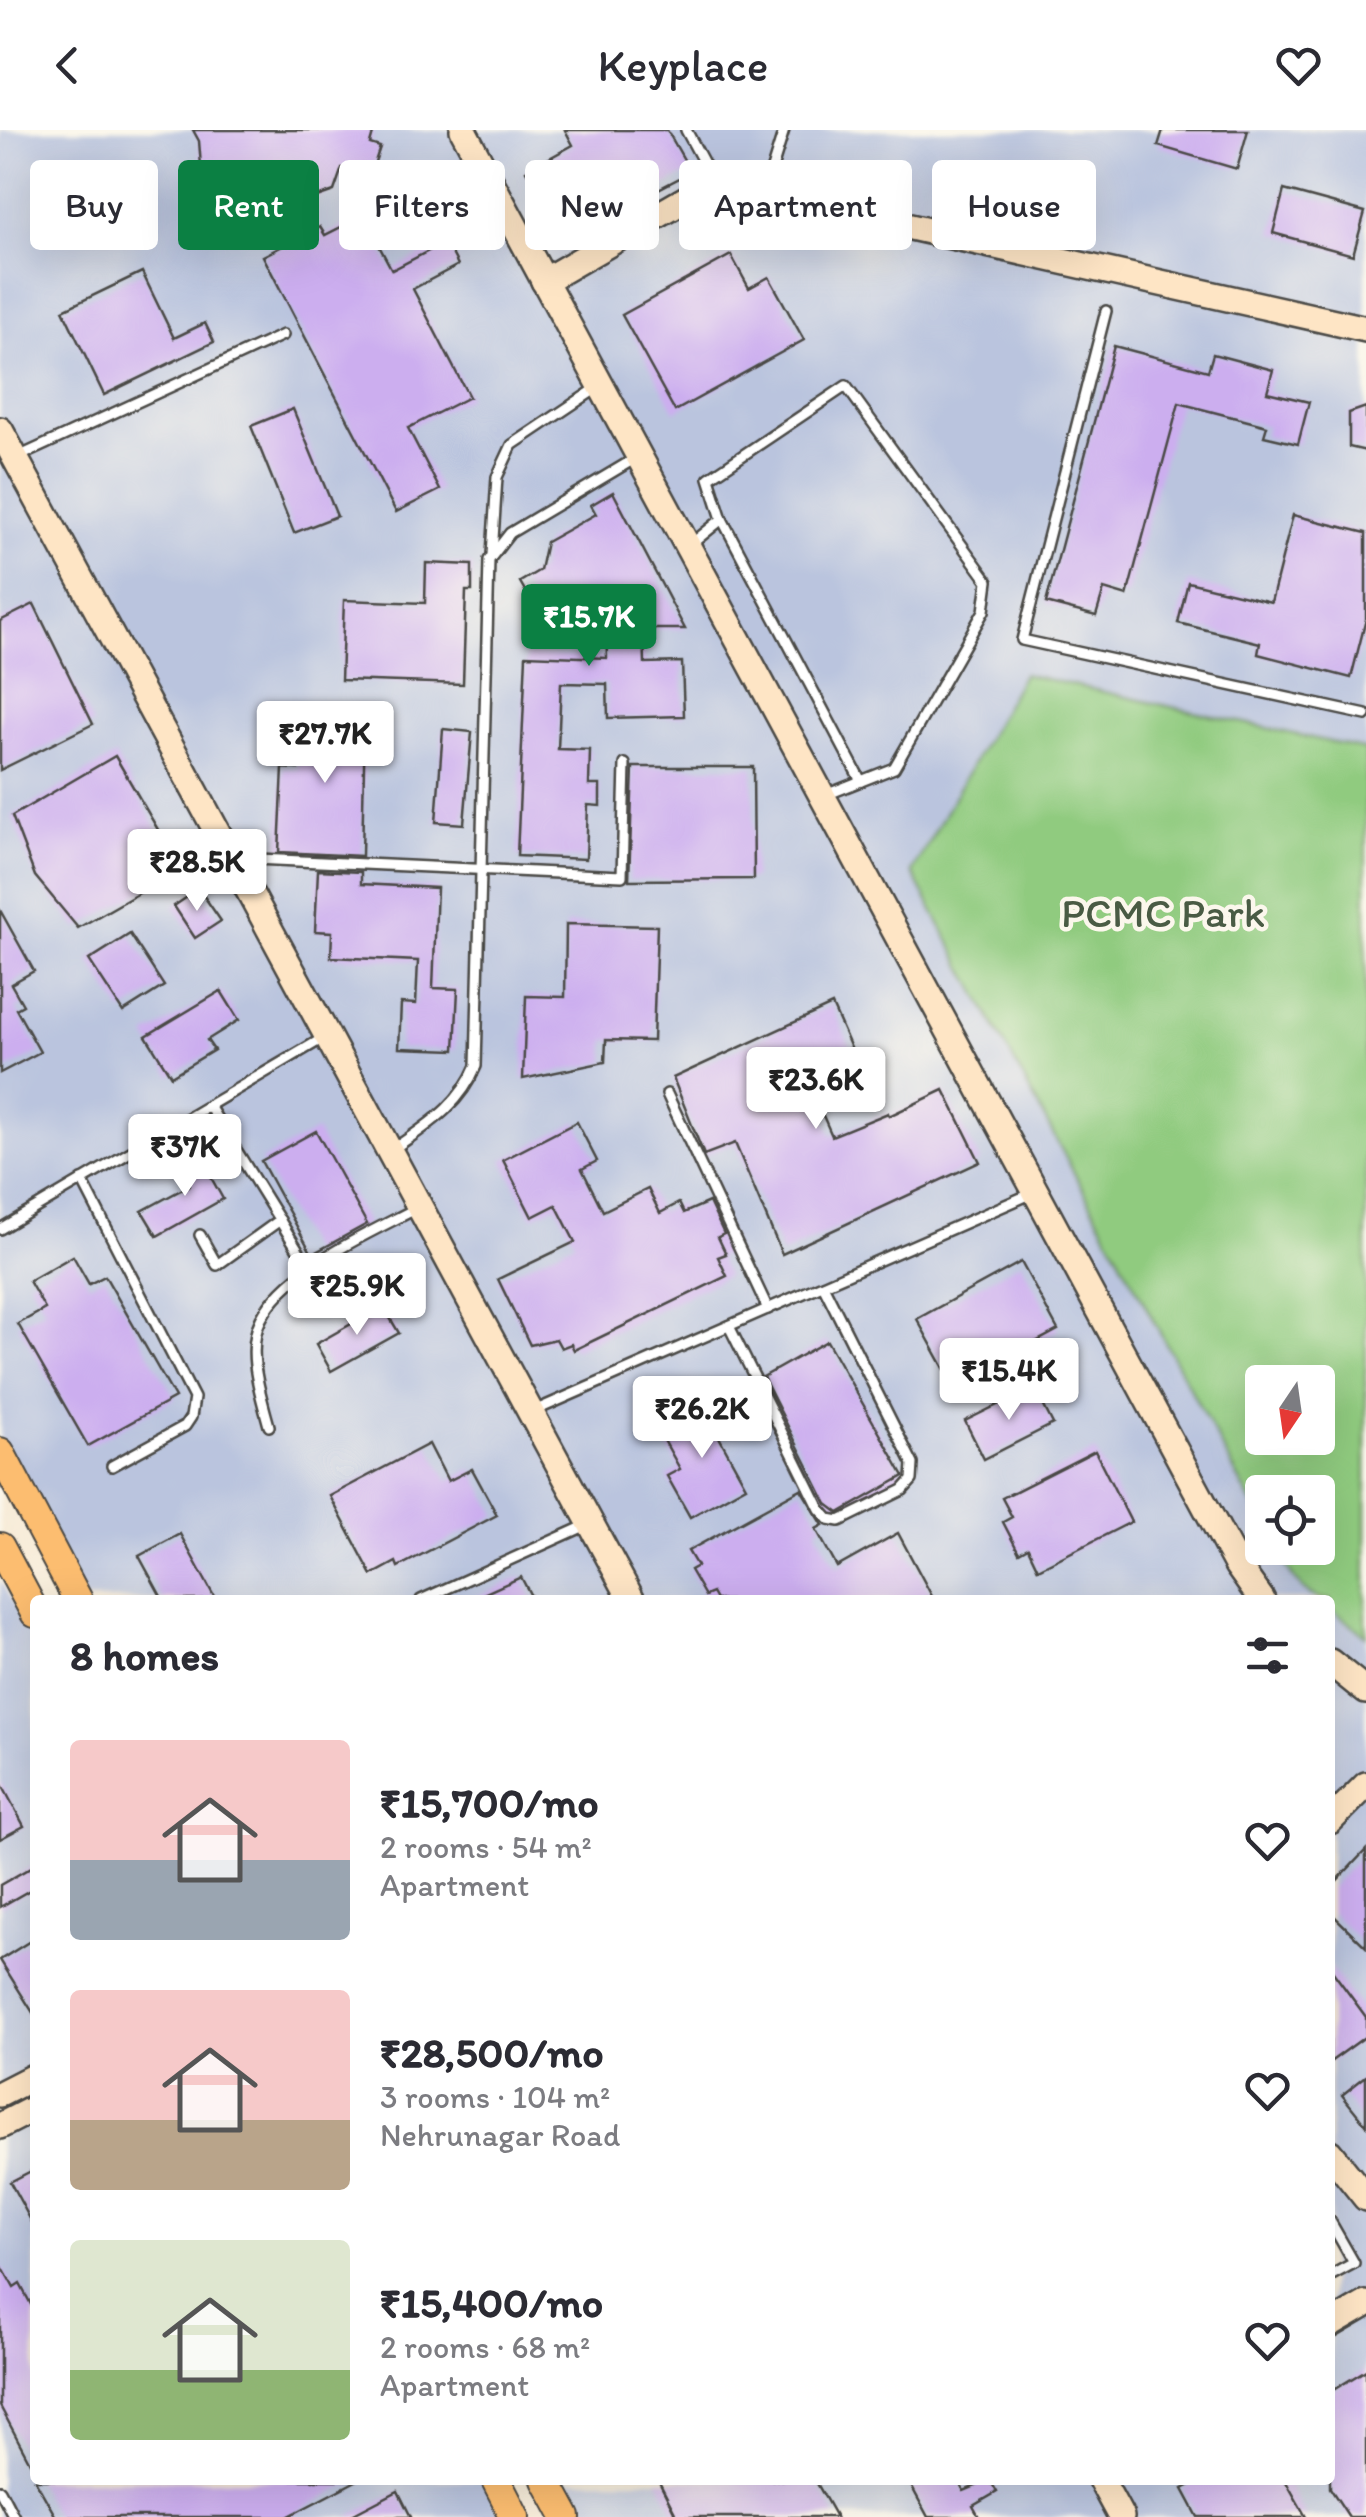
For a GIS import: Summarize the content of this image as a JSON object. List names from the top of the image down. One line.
{"parks":["PCMC Park"],"north":"bottom","page":{"header":"Keyplace","chip":["Buy","Rent","Filters","New","Apartment","House"],"price":["₹15.7K","₹27.7K","₹28.5K","₹23.6K","₹37K","₹25.9K","₹15.4K","₹26.2K"],"heading":"8 homes","list":[{"name":"₹15,700/mo","note":"2 rooms · 54 m² · Apartment"},{"name":"₹28,500/mo","note":"3 rooms · 104 m² · Nehrunagar Road"},{"name":"₹15,400/mo","note":"2 rooms · 68 m² · Apartment"}]}}
